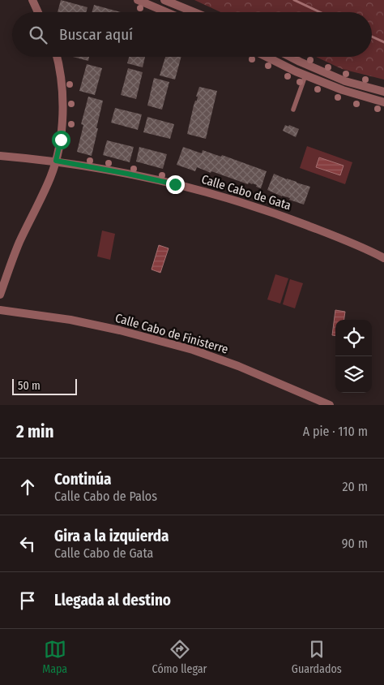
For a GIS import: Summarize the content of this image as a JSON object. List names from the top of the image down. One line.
{"streets":{"street":["Calle Cabo de Gata","Calle Cabo de Finisterre"]},"scale_bar":"50 m","page":{"search":"Buscar aquí","scale":"50 m","heading":["2 min","A pie · 110 m"],"list":[["Continúa","Calle Cabo de Palos","20 m"],["Gira a la izquierda","Calle Cabo de Gata","90 m"],"Llegada al destino"],"nav":["Mapa","Cómo llegar","Guardados"]}}
